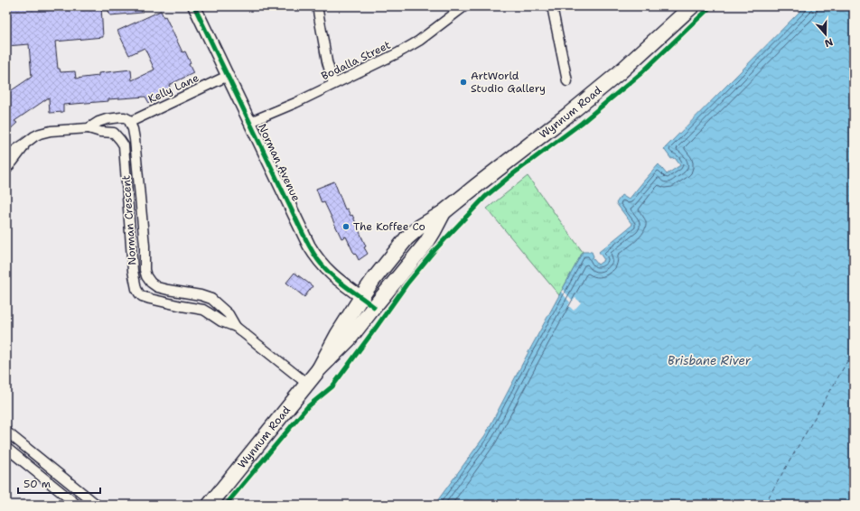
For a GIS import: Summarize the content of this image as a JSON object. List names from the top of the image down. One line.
{"streets":{"main road":["Wynnum Road","Norman Avenue"],"street":["Bodalla Street","Kelly Lane","Norman Crescent"]},"crossings":[["Bodalla Street","Norman Avenue"],["Kelly Lane","Norman Avenue"],["Kelly Lane","Norman Crescent"],["Wynnum Road","Norman Avenue"],["Wynnum Road","Norman Crescent"]],"water":["Brisbane River"],"places":["ArtWorld Studio Gallery","The Koffee Co"],"scale_bar":"50 m","north":"bottom"}
